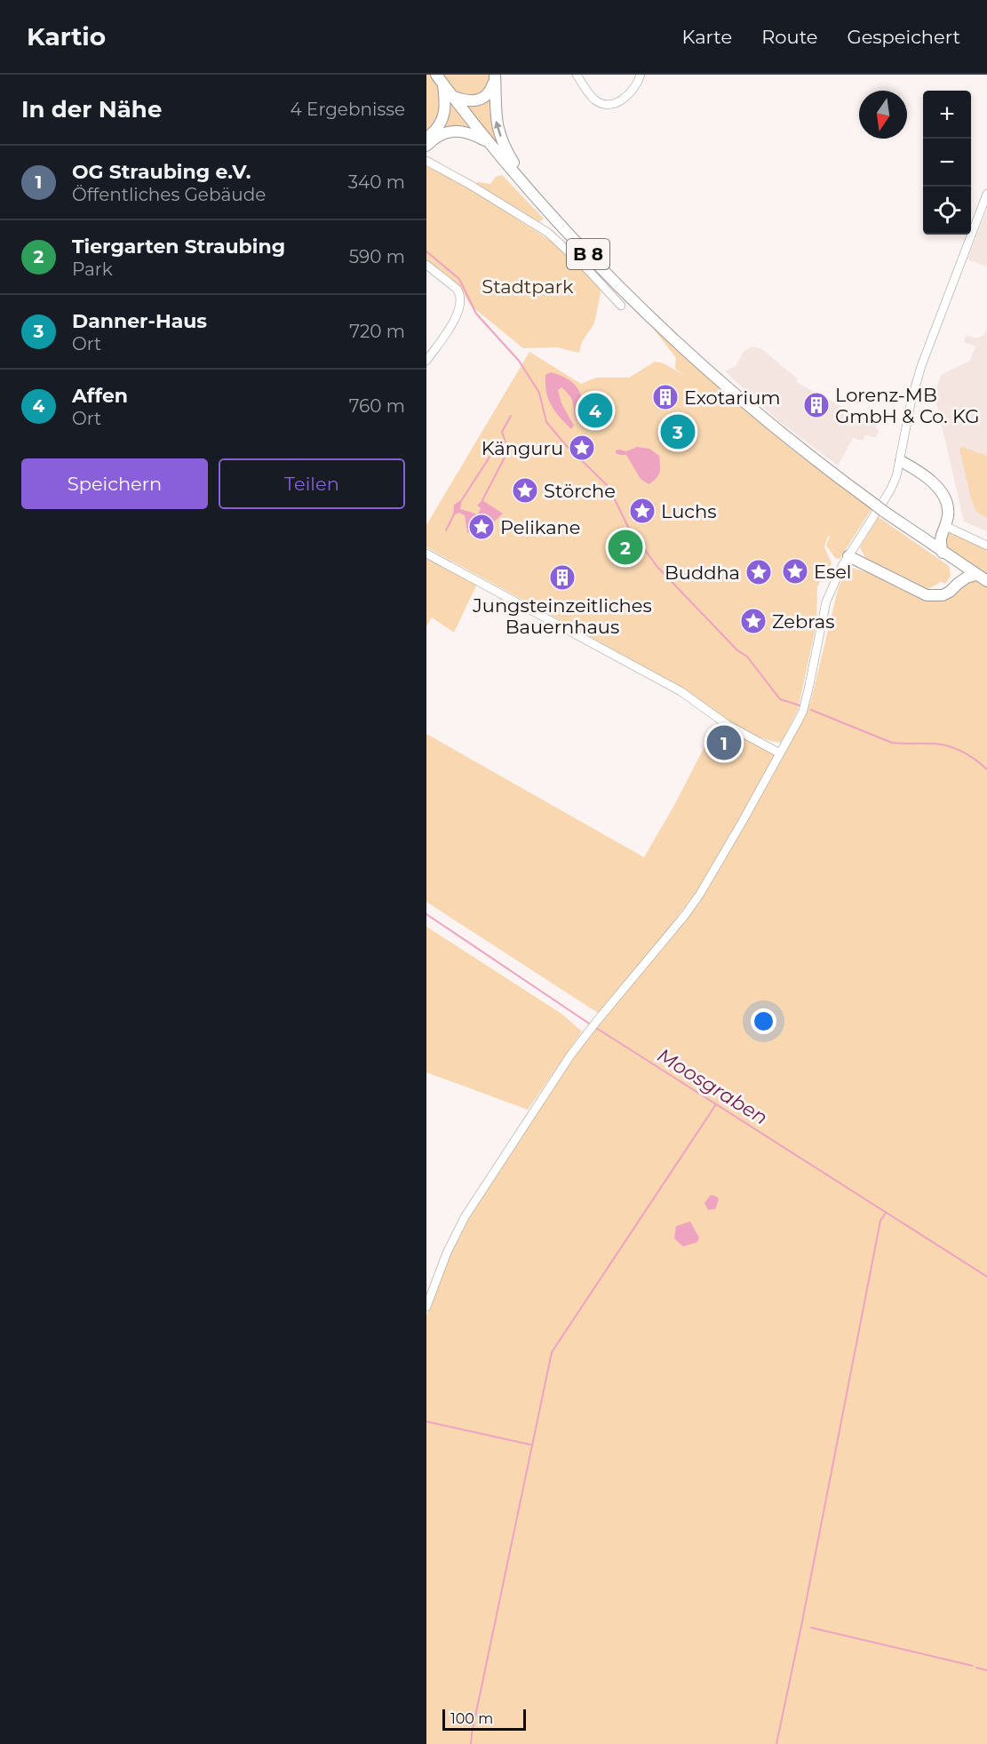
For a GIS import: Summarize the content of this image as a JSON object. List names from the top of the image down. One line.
{"streets":{"main road":["B 8"]},"water":["Moosgraben"],"parks":["Stadtpark"],"places":{"building":["Exotarium","Lorenz-MB GmbH & Co. KG","Jungsteinzeitliches Bauernhaus"],"place":["Känguru","Störche","Luchs","Pelikane","Esel","Buddha","Zebras"]},"scale_bar":"100 m","north":"bottom","page":{"header":"Kartio","nav":["Karte","Route","Gespeichert"],"heading":["In der Nähe","4 Ergebnisse"],"map_buttons":["+","−"],"list":[{"mark":"1","name":"OG Straubing e.V.","note":"Öffentliches Gebäude","value":"340 m"},{"mark":"2","name":"Tiergarten Straubing","note":"Park","value":"590 m"},{"mark":"3","name":"Danner-Haus","note":"Ort","value":"720 m"},{"mark":"4","name":"Affen","note":"Ort","value":"760 m"}],"pins":["4","3","2","1"],"buttons":["Speichern","Teilen"],"scale":"100 m"}}
